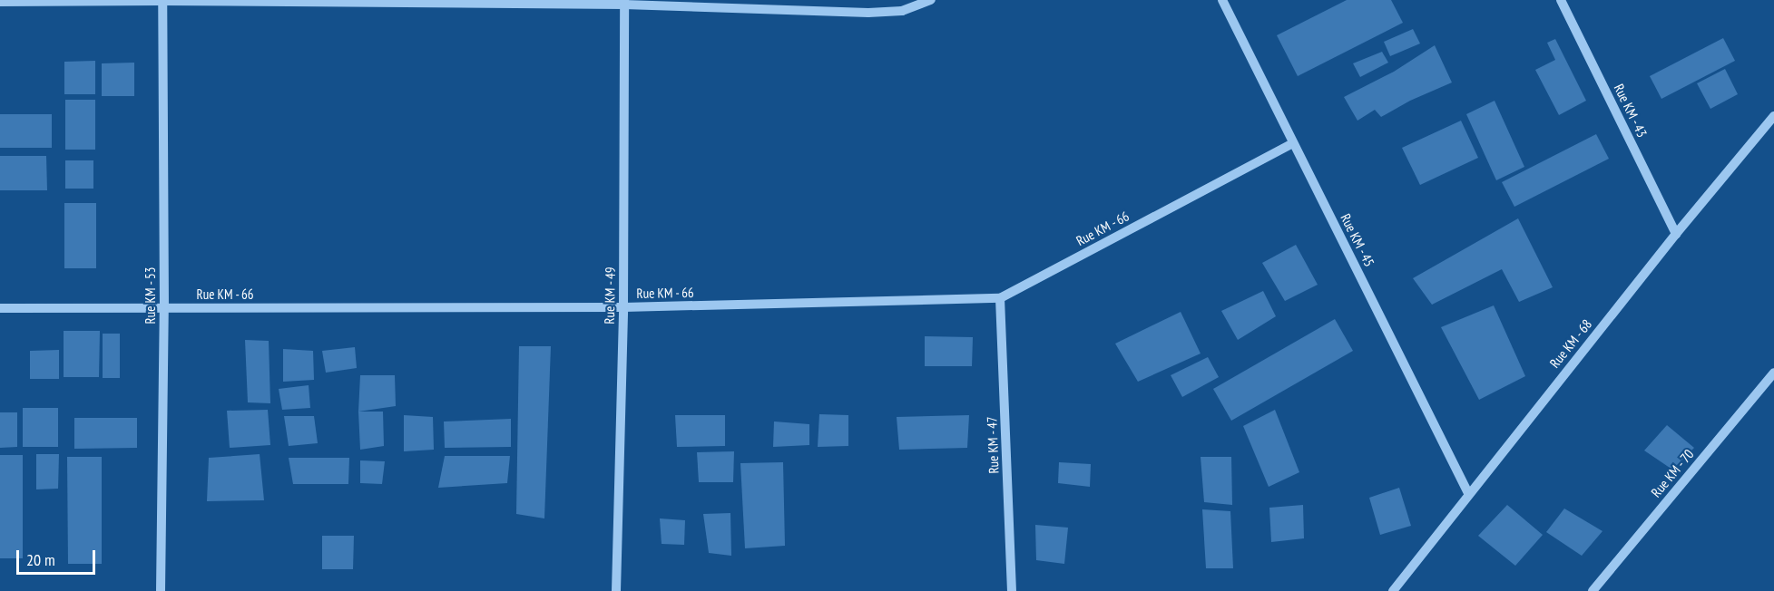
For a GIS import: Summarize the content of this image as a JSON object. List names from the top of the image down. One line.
{"streets":{"street":["Rue KM - 43","Rue KM - 66","Rue KM - 45","Rue KM - 53","Rue KM - 49","Rue KM - 68","Rue KM - 47","Rue KM - 70"]},"crossings":[["Rue KM - 43","Rue KM - 68"],["Rue KM - 66","Rue KM - 45"],["Rue KM - 66","Rue KM - 53"],["Rue KM - 66","Rue KM - 49"],["Rue KM - 66","Rue KM - 47"],["Rue KM - 45","Rue KM - 68"]],"scale_bar":"20 m"}
